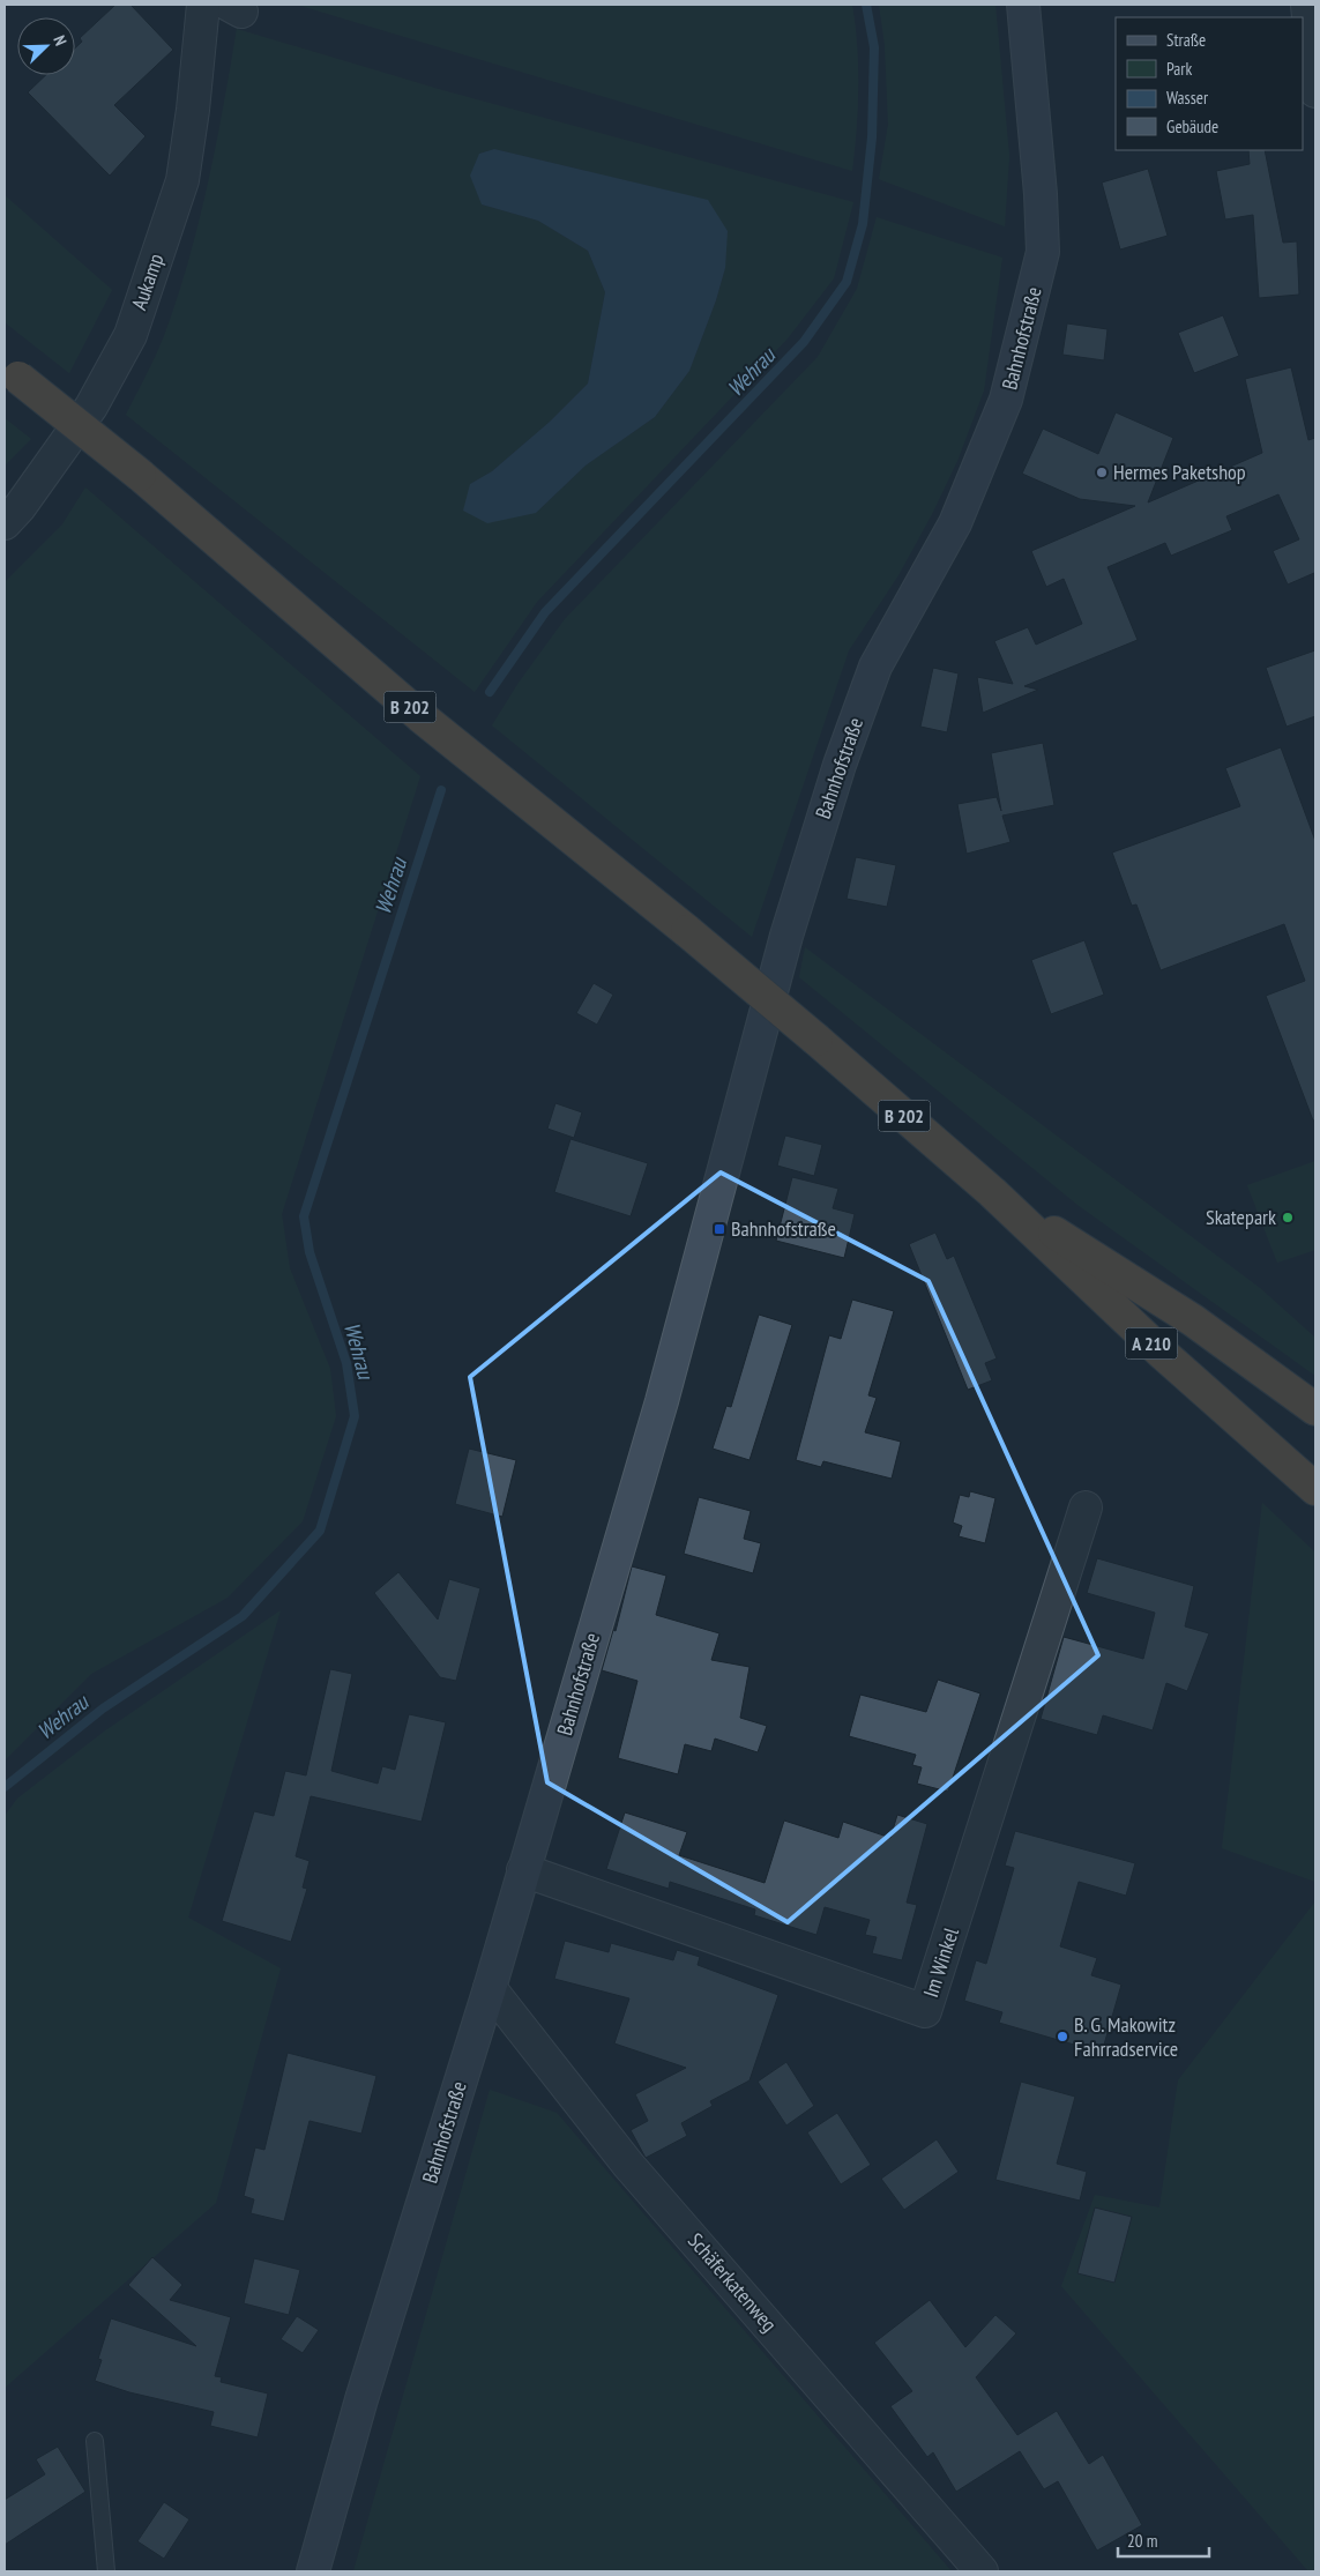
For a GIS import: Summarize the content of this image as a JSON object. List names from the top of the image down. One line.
{"streets":{"highway":["B 202","A 210"],"main road":["Bahnhofstraße"],"street":["Aukamp","Im Winkel","Schäferkatenweg"]},"crossings":[["Bahnhofstraße","Im Winkel"],["Bahnhofstraße","Schäferkatenweg"],["B 202","A 210"]],"water":["Wehrau"],"places":{"other":["Hermes Paketshop","Skatepark","B. G. Makowitz Fahrradservice"],"transit":["Bahnhofstraße"]},"legend":["Straße","Park","Wasser","Gebäude"],"scale_bar":"20 m","north":"top right"}
